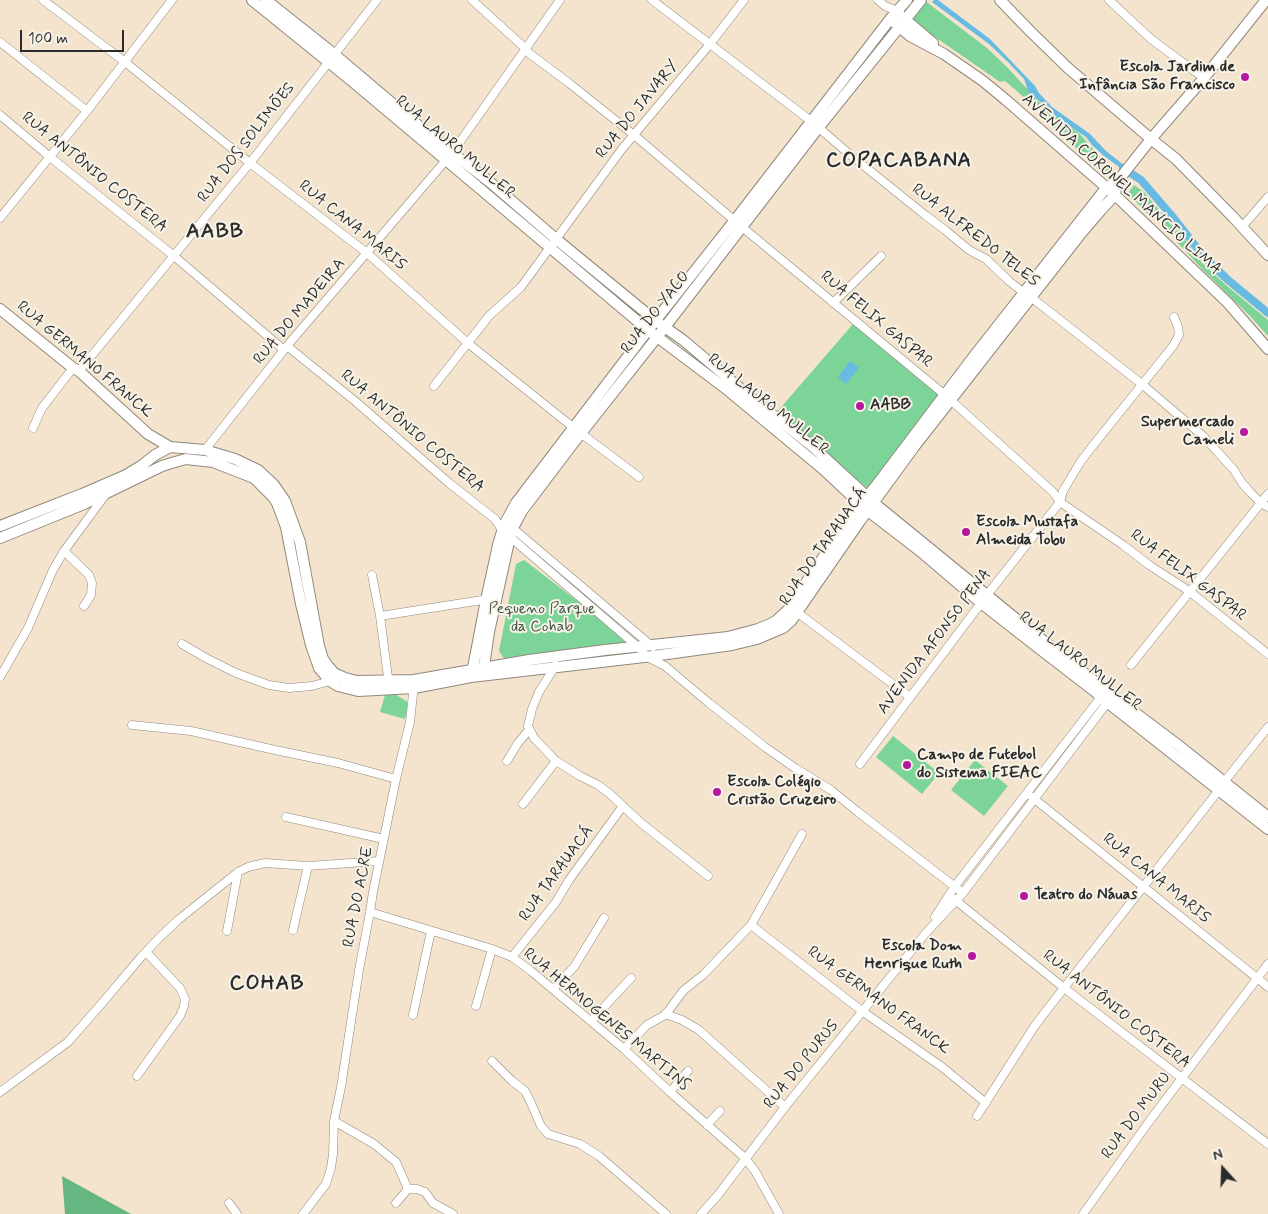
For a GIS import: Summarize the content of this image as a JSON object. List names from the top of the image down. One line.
{"streets":{"street":["RUA DO JAVARY","RUA DOS SOLIMÕES","RUA LAURO MULLER","RUA ANTÔNIO COSTERA","AVENIDA CORONEL MANCIO LIMA","RUA CANA MARIS","RUA ALFREDO TELES","RUA DO MADEIRA","RUA DO YACO","RUA FELIX GASPAR","RUA GERMANO FRANCK","RUA DO TARAUACÁ","AVENIDA AFONSO PENA","RUA TARAUACÁ","RUA DO ACRE","RUA HERMOGENES MARTINS","RUA DO PURUS","RUA DO MURU"]},"crossings":[["RUA DO JAVARY","RUA LAURO MULLER"],["RUA DO JAVARY","RUA CANA MARIS"],["RUA DO JAVARY","RUA ALFREDO TELES"],["RUA DO JAVARY","RUA FELIX GASPAR"],["RUA DOS SOLIMÕES","RUA LAURO MULLER"],["RUA DOS SOLIMÕES","RUA ANTÔNIO COSTERA"],["RUA DOS SOLIMÕES","RUA CANA MARIS"],["RUA DOS SOLIMÕES","RUA GERMANO FRANCK"],["RUA LAURO MULLER","RUA DO MADEIRA"],["RUA LAURO MULLER","RUA DO YACO"],["RUA LAURO MULLER","RUA DO TARAUACÁ"],["RUA LAURO MULLER","AVENIDA AFONSO PENA"],["RUA LAURO MULLER","RUA DO PURUS"],["RUA ANTÔNIO COSTERA","RUA DO MADEIRA"],["RUA ANTÔNIO COSTERA","RUA DO YACO"],["RUA ANTÔNIO COSTERA","RUA DO TARAUACÁ"],["RUA ANTÔNIO COSTERA","RUA DO PURUS"],["RUA ANTÔNIO COSTERA","RUA DO MURU"],["AVENIDA CORONEL MANCIO LIMA","RUA DO YACO"],["RUA CANA MARIS","RUA DO MADEIRA"],["RUA CANA MARIS","RUA DO YACO"],["RUA CANA MARIS","RUA DO PURUS"],["RUA CANA MARIS","RUA DO MURU"],["RUA ALFREDO TELES","RUA DO YACO"],["RUA ALFREDO TELES","RUA DO TARAUACÁ"],["RUA ALFREDO TELES","AVENIDA AFONSO PENA"],["RUA DO MADEIRA","RUA FELIX GASPAR"],["RUA DO MADEIRA","RUA GERMANO FRANCK"],["RUA DO YACO","RUA FELIX GASPAR"],["RUA DO YACO","RUA GERMANO FRANCK"],["RUA FELIX GASPAR","RUA DO TARAUACÁ"],["RUA FELIX GASPAR","AVENIDA AFONSO PENA"],["RUA GERMANO FRANCK","RUA DO TARAUACÁ"],["RUA GERMANO FRANCK","RUA DO ACRE"],["RUA GERMANO FRANCK","RUA DO PURUS"],["RUA TARAUACÁ","RUA HERMOGENES MARTINS"],["RUA DO ACRE","RUA HERMOGENES MARTINS"],["RUA HERMOGENES MARTINS","RUA DO PURUS"]],"districts":["COPACABANA","AABB","COHAB"],"parks":["Pequeno Parque da Cohab"],"places":["Escola Jardim de Infância São Francisco","AABB","Supermercado Cameli","Escola Mustafa Almeida Tobu","Campo de Futebol do Sistema FIEAC","Escola Colégio Cristão Cruzeiro","Teatro do Náuas","Escola Dom Henrique Ruth"],"scale_bar":"100 m","north":"top"}
